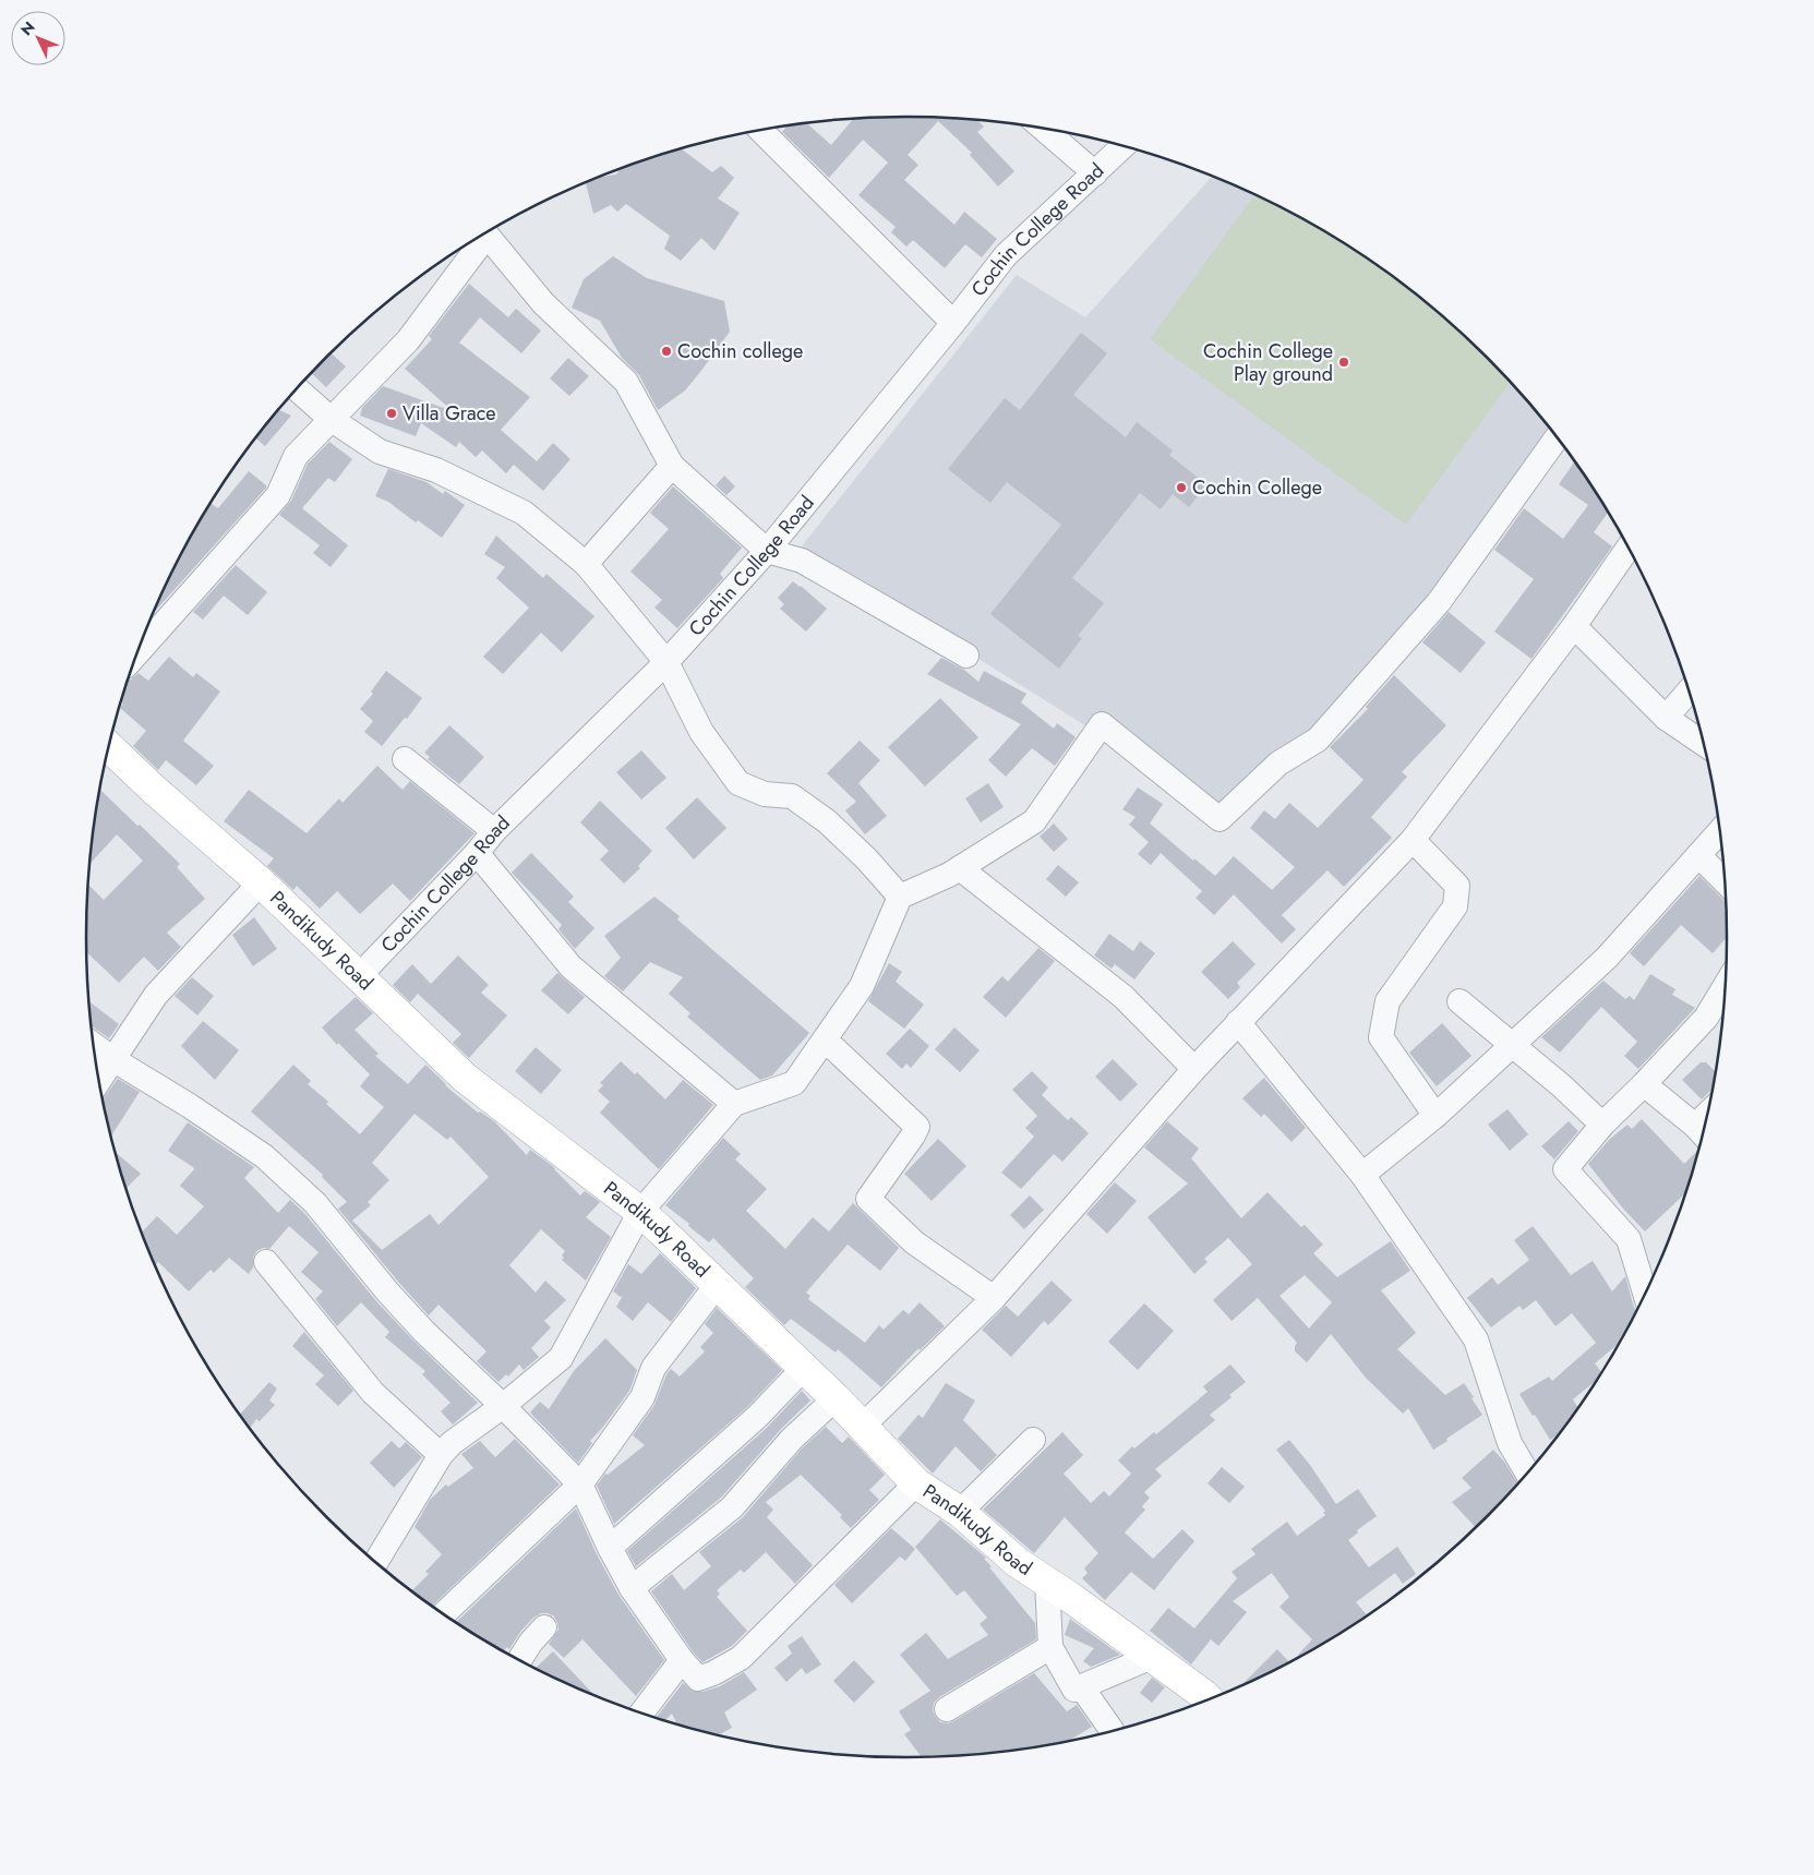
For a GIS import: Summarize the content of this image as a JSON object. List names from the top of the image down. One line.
{"streets":{"street":["Cochin College Road","Pandikudy Road"]},"crossings":[["Cochin College Road","Pandikudy Road"]],"places":["Cochin college","Cochin College Play ground","Villa Grace","Cochin College"],"north":"top left"}
